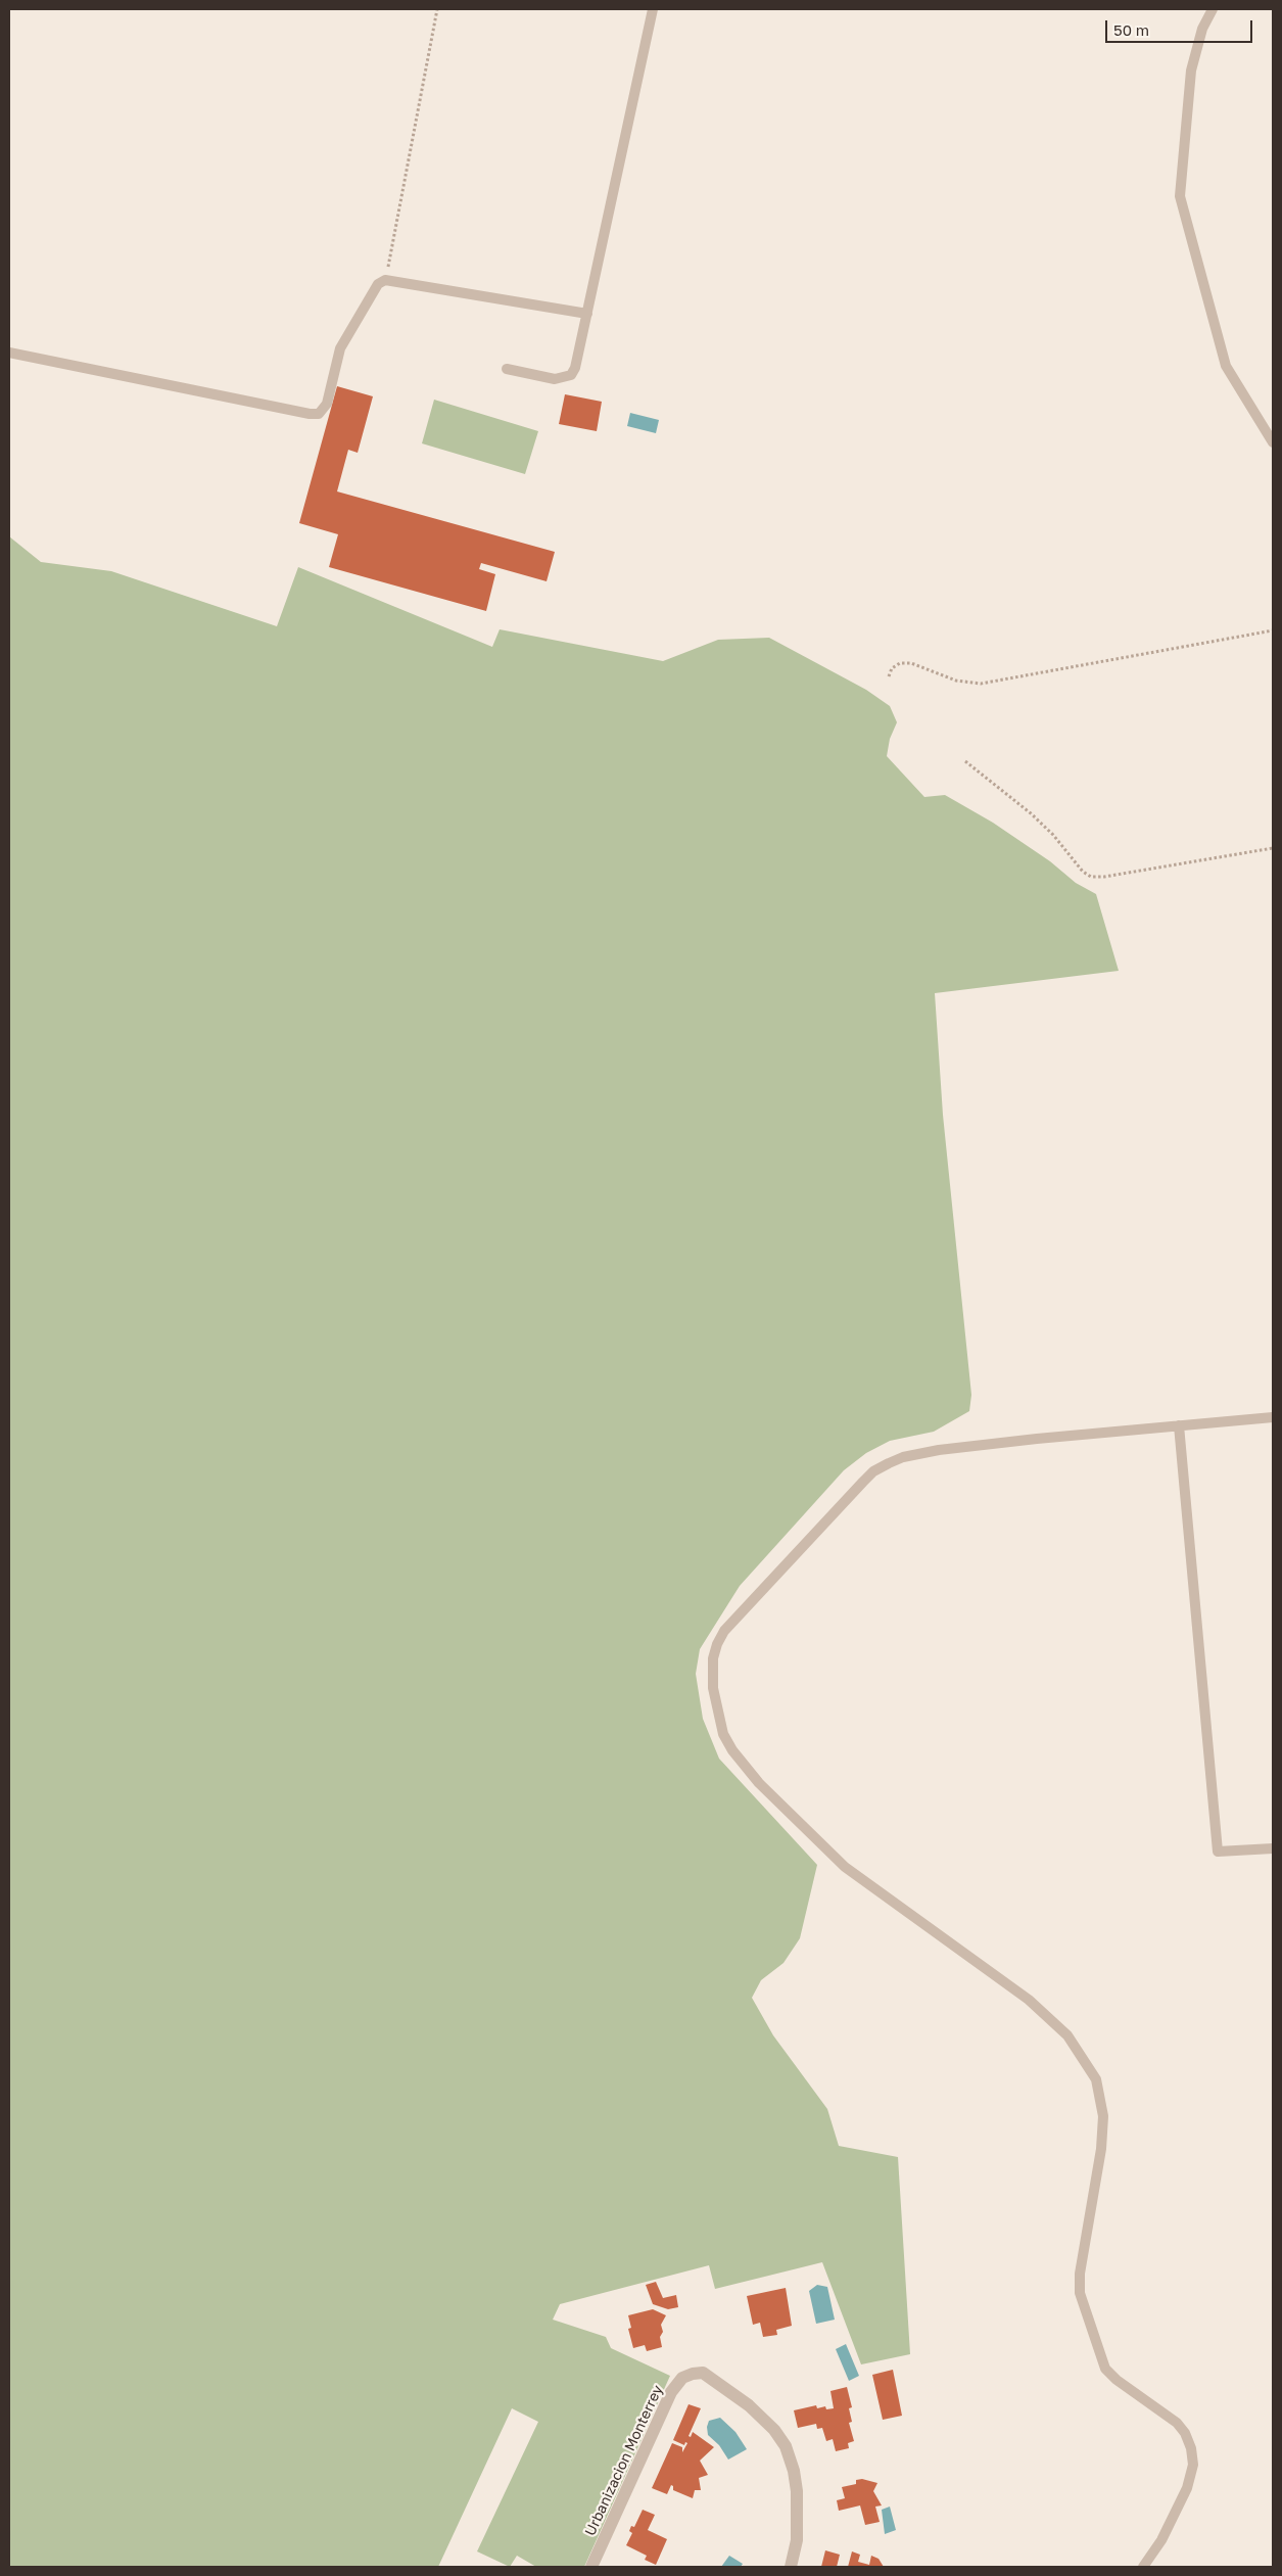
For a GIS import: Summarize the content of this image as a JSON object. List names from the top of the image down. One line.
{"streets":{"street":["Urbanizacion Monterrey"]},"scale_bar":"50 m"}
